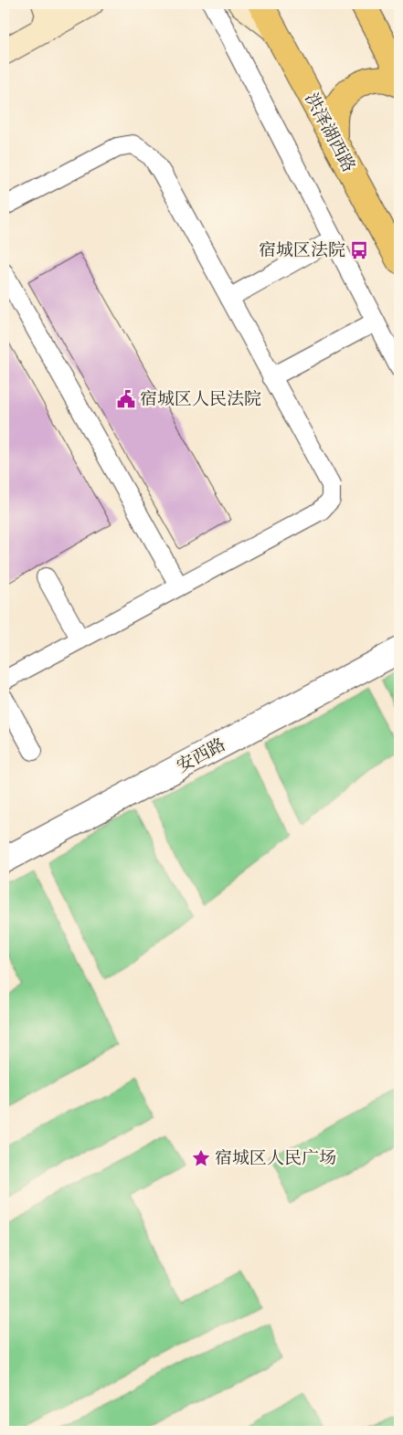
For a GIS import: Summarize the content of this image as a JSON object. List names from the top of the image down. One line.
{"streets":{"main road":["洪泽湖西路"],"street":["安西路"]},"places":{"bus stop":["宿城区法院"],"public building":["宿城区人民法院"],"place":["宿城区人民广场"]}}
